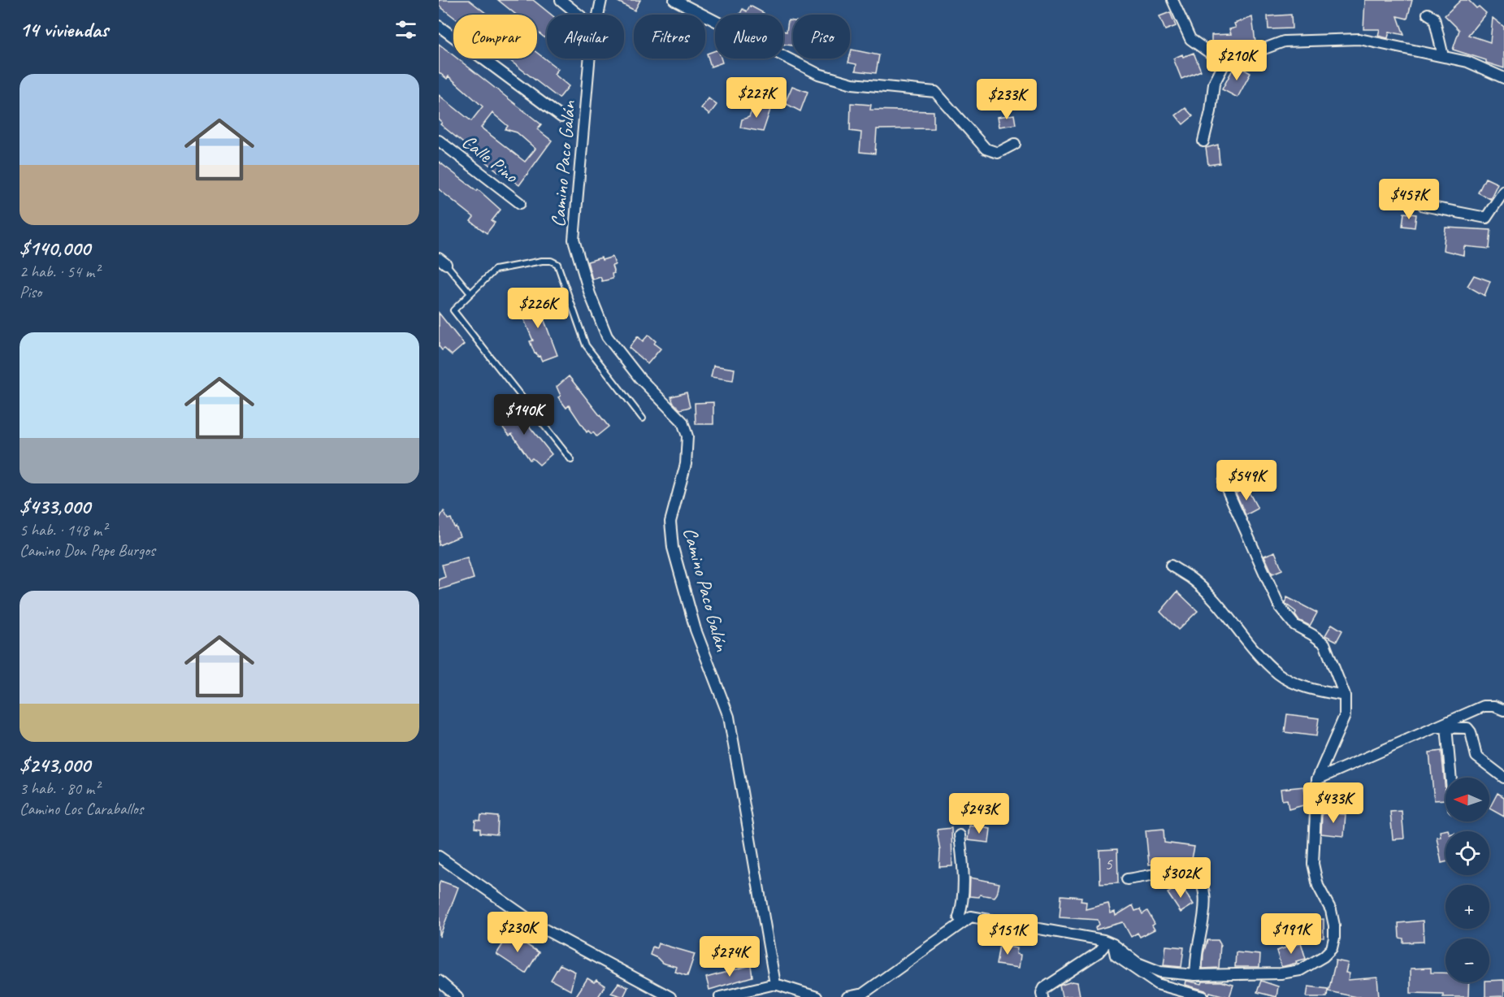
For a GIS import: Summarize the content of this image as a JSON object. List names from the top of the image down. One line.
{"streets":{"street":["Calle Pino","Camino Paco Galán"]},"house_numbers":["5"],"north":"left","page":{"heading":"14 viviendas","chip":["Comprar","Alquilar","Filtros","Nuevo","Piso"],"price":["$210K","$227K","$233K","$457K","$226K","$140K","$549K","$433K","$243K","$302K","$230K","$191K","$151K","$274K"],"list":[{"name":"$140,000","note":"2 hab. · 54 m² · Piso"},{"name":"$433,000","note":"5 hab. · 148 m² · Camino Don Pepe Burgos"},{"name":"$243,000","note":"3 hab. · 80 m² · Camino Los Caraballos"}],"map_buttons":["+","−"]}}
